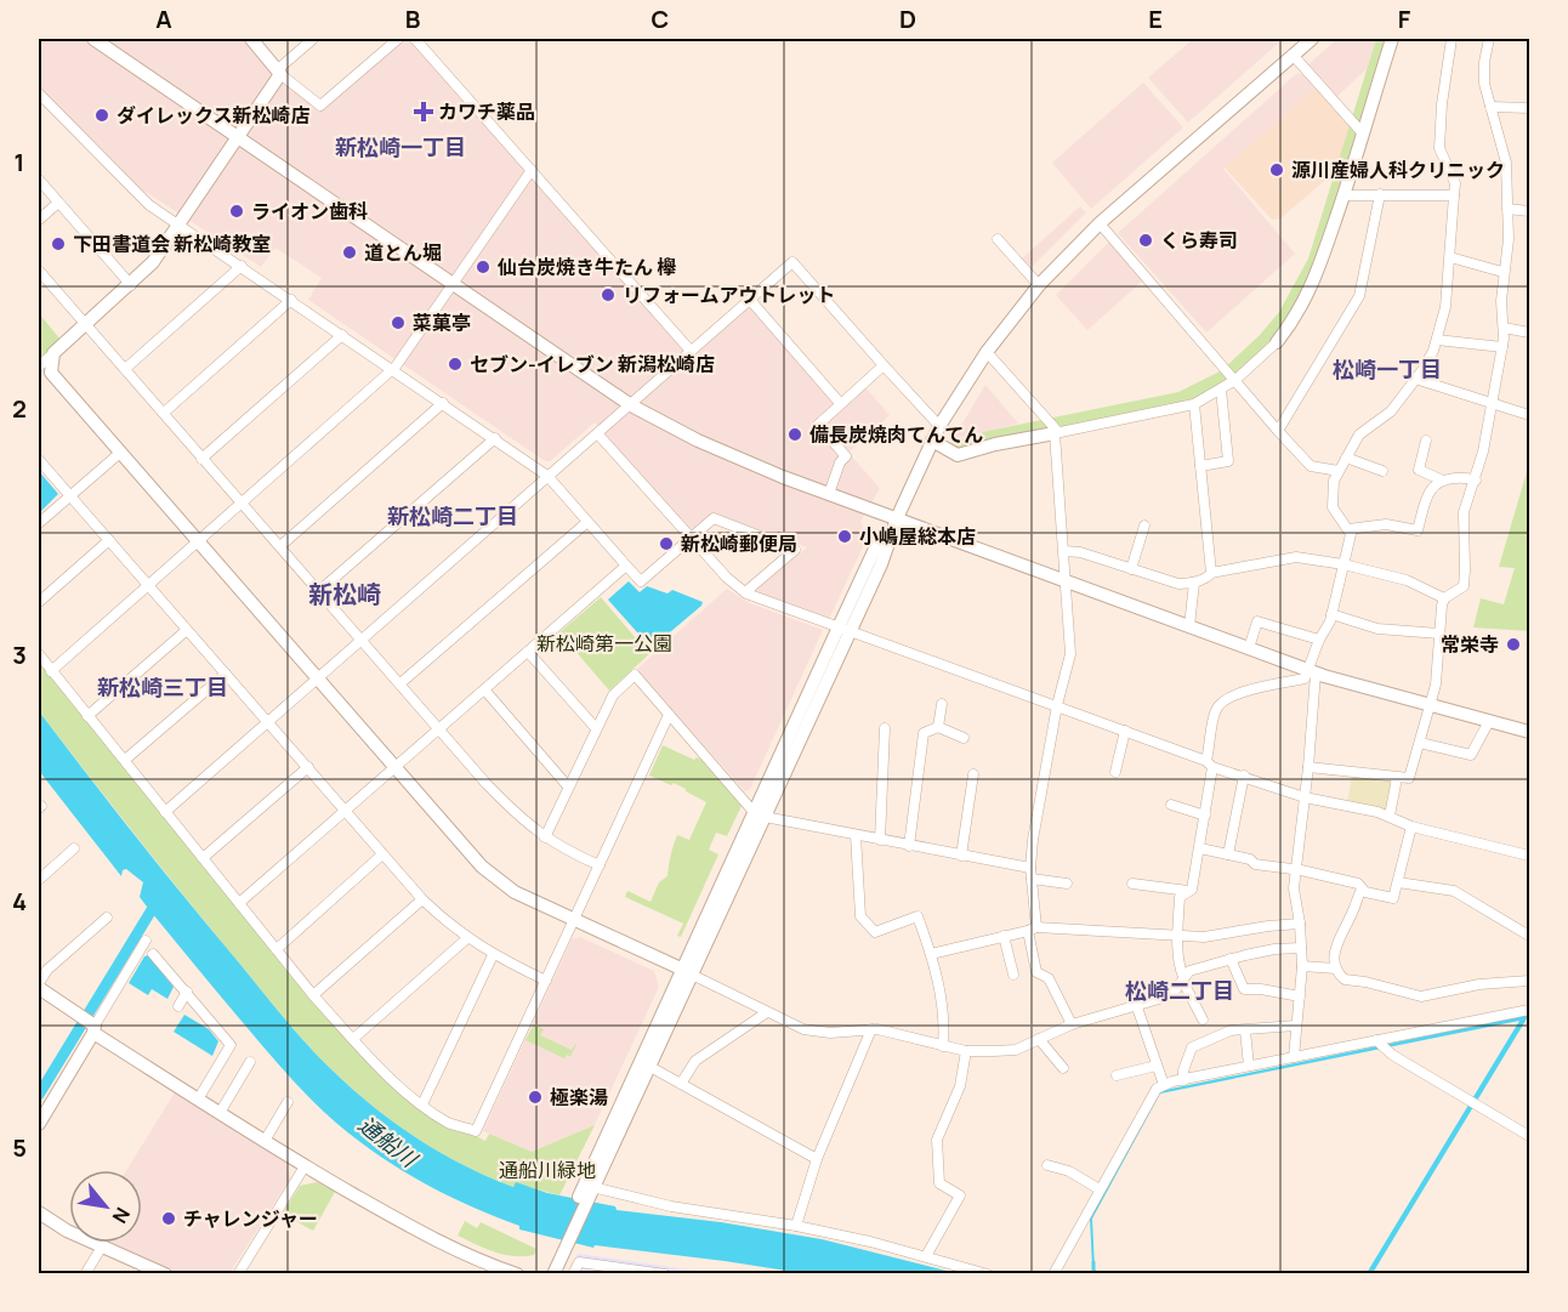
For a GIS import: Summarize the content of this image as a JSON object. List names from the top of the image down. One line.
{"districts":["新松崎一丁目","松崎一丁目","新松崎二丁目","新松崎","新松崎三丁目","松崎二丁目"],"water":["通船川"],"parks":["新松崎第一公園","通船川緑地"],"places":{"health":["カワチ薬品"],"other":["ダイレックス新松崎店","源川産婦人科クリニック","ライオン歯科","くら寿司","下田書道会 新松崎教室","道とん堀","仙台炭焼き牛たん 欅","リフォームアウトレット","菜菓亭","セブン-イレブン 新潟松崎店","備長炭焼肉てんてん","小嶋屋総本店","新松崎郵便局","常栄寺","極楽湯","チャレンジャー"]},"north":"bottom right","grid":{"columns":["A","B","C","D","E","F"],"rows":["1","2","3","4","5"]}}
